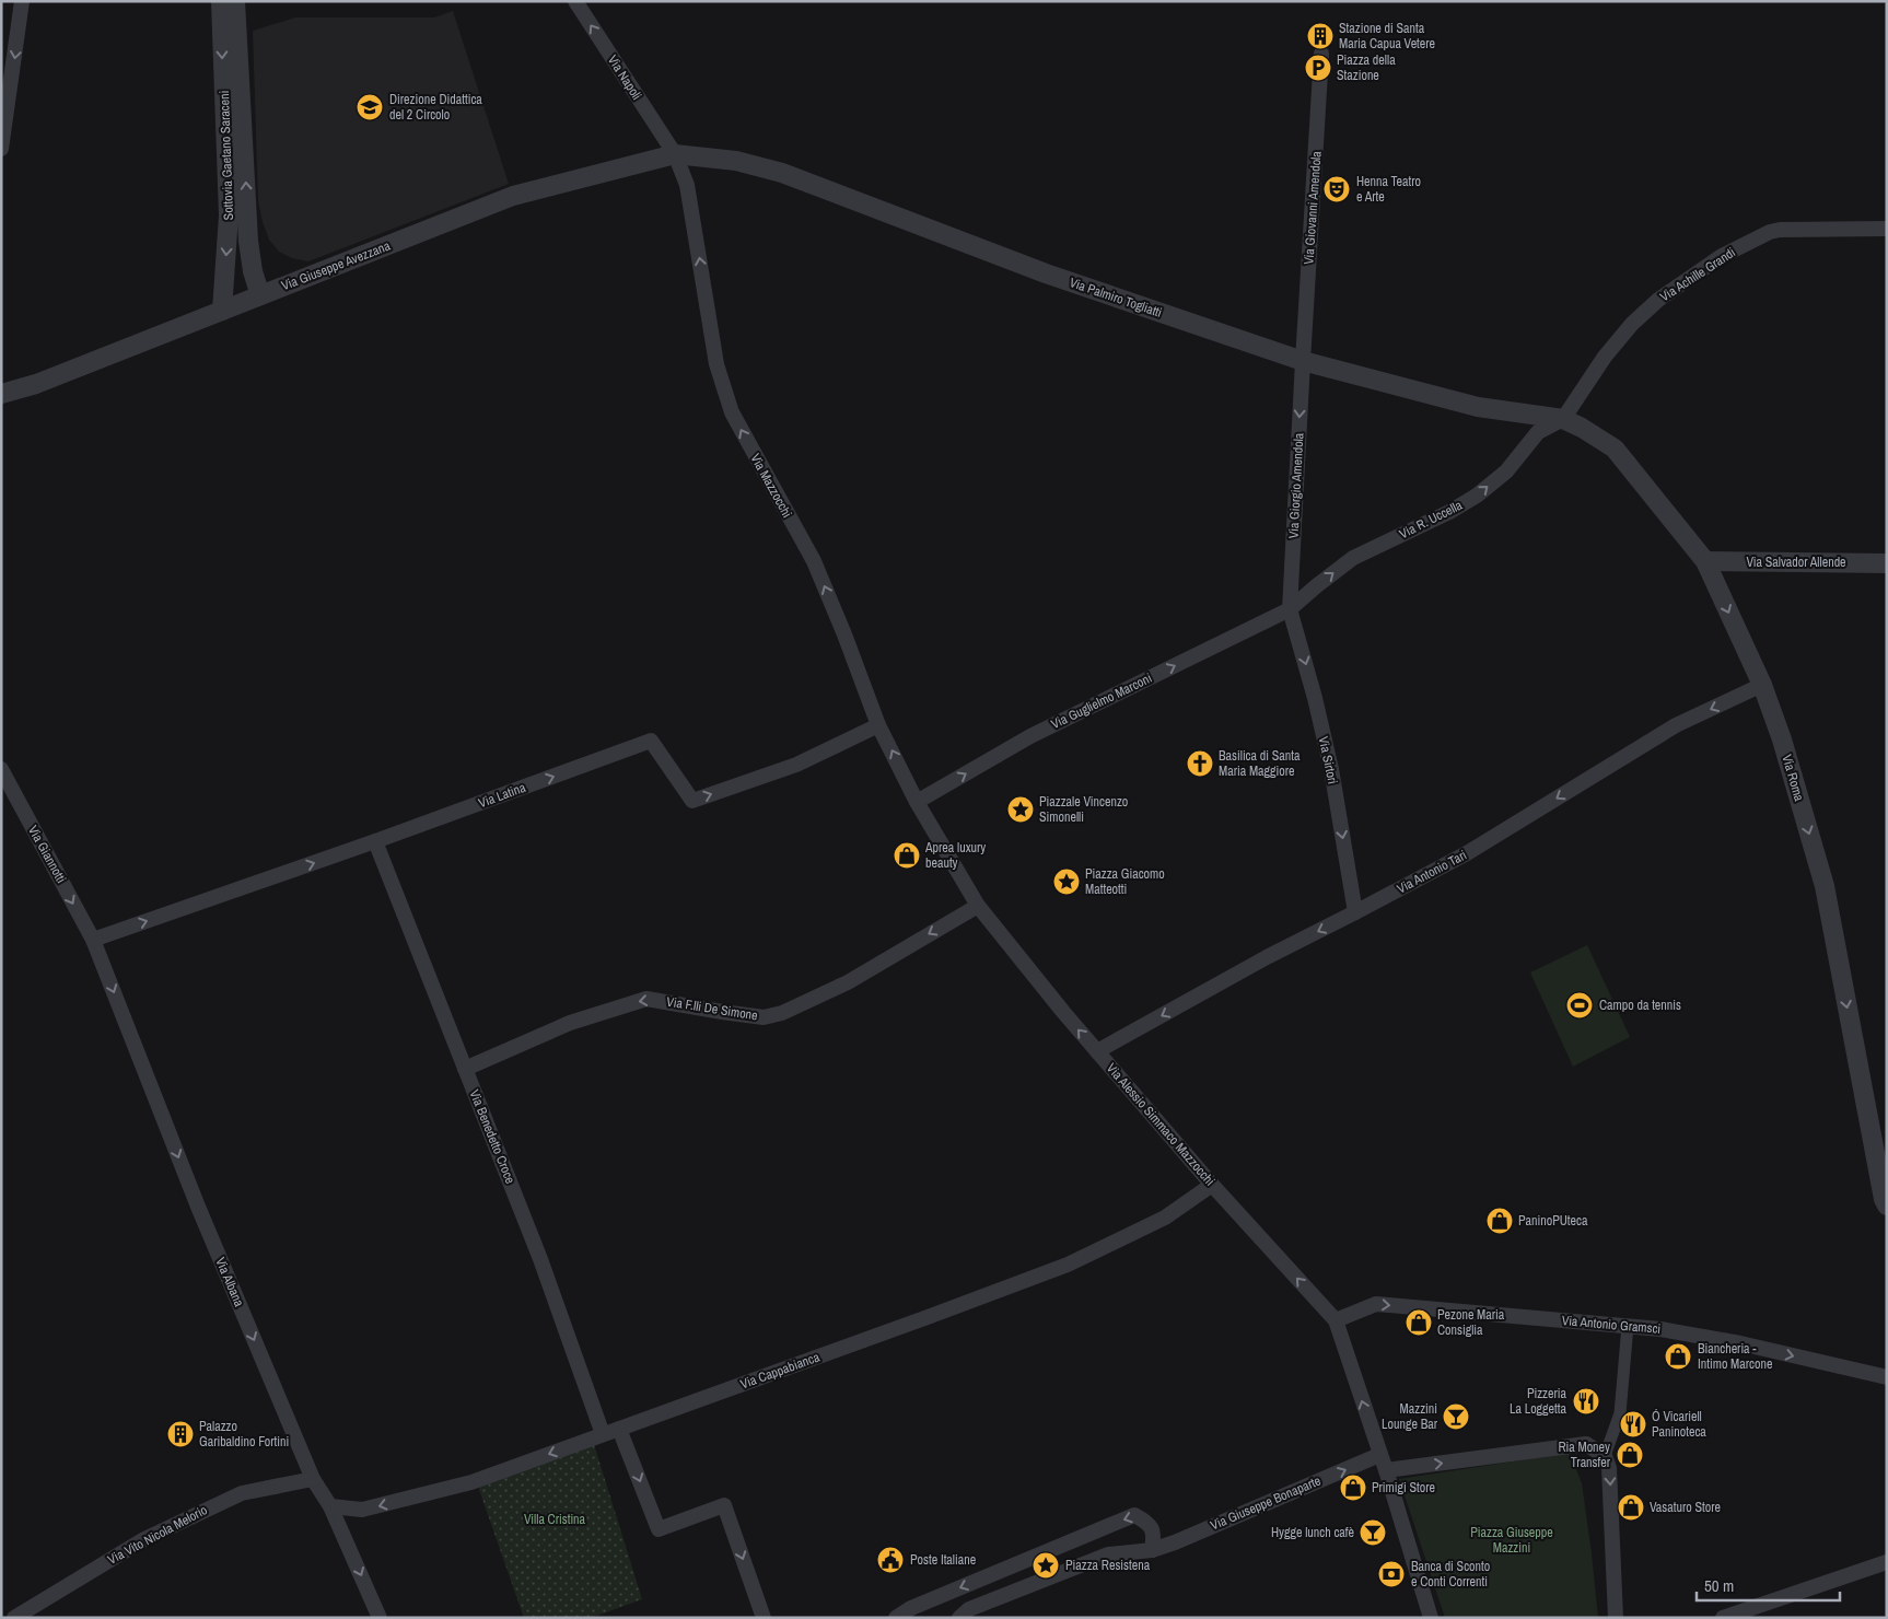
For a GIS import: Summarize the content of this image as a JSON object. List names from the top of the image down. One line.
{"streets":{"street":["Via Napoli","Sottovia Gaetano Saraceni","Via Giovanni Amendola","Via Giuseppe Avezzana","Via Achille Grandi","Via Palmiro Togliatti","Via Mazzocchi","Via Giorgio Amendola","Via R. Uccella","Via Salvador Allende","Via Guglielmo Marconi","Via Sirtori","Via Roma","Via Latina","Via Giannotti","Via Antonio Tari","Via F.lli De Simone","Via Alessio Simmaco Mazzocchi","Via Benedetto Croce","Via Albana","Via Antonio Gramsci","Via Cappabianca","Via Giuseppe Bonaparte","Via Vito Nicola Melorio"]},"crossings":[["Via Napoli","Via Giuseppe Avezzana"],["Via Napoli","Via Palmiro Togliatti"],["Via Napoli","Via Mazzocchi"],["Sottovia Gaetano Saraceni","Via Giuseppe Avezzana"],["Via Giovanni Amendola","Via Palmiro Togliatti"],["Via Giovanni Amendola","Via Giorgio Amendola"],["Via Giuseppe Avezzana","Via Palmiro Togliatti"],["Via Giuseppe Avezzana","Via Mazzocchi"],["Via Achille Grandi","Via Palmiro Togliatti"],["Via Achille Grandi","Via R. Uccella"],["Via Achille Grandi","Via Roma"],["Via Palmiro Togliatti","Via Mazzocchi"],["Via Palmiro Togliatti","Via Giorgio Amendola"],["Via Palmiro Togliatti","Via R. Uccella"],["Via Palmiro Togliatti","Via Roma"],["Via Mazzocchi","Via Guglielmo Marconi"],["Via Mazzocchi","Via Latina"],["Via Mazzocchi","Via Alessio Simmaco Mazzocchi"],["Via Giorgio Amendola","Via R. Uccella"],["Via Giorgio Amendola","Via Guglielmo Marconi"],["Via Giorgio Amendola","Via Sirtori"],["Via R. Uccella","Via Guglielmo Marconi"],["Via R. Uccella","Via Sirtori"],["Via R. Uccella","Via Roma"],["Via Salvador Allende","Via Roma"],["Via Guglielmo Marconi","Via Sirtori"],["Via Guglielmo Marconi","Via Alessio Simmaco Mazzocchi"],["Via Sirtori","Via Antonio Tari"],["Via Roma","Via Antonio Tari"],["Via Latina","Via Giannotti"],["Via Latina","Via Benedetto Croce"],["Via Latina","Via Albana"],["Via Giannotti","Via Albana"],["Via Antonio Tari","Via Alessio Simmaco Mazzocchi"],["Via F.lli De Simone","Via Alessio Simmaco Mazzocchi"],["Via F.lli De Simone","Via Benedetto Croce"],["Via Alessio Simmaco Mazzocchi","Via Antonio Gramsci"],["Via Alessio Simmaco Mazzocchi","Via Cappabianca"],["Via Alessio Simmaco Mazzocchi","Via Giuseppe Bonaparte"],["Via Benedetto Croce","Via Cappabianca"],["Via Albana","Via Cappabianca"],["Via Albana","Via Vito Nicola Melorio"]],"one_way":["Via Napoli","Via Mazzocchi","Via Giorgio Amendola","Via R. Uccella","Via Guglielmo Marconi","Via Sirtori","Via Roma","Via Latina","Via Giannotti","Via Antonio Tari","Via F.lli De Simone","Via Alessio Simmaco Mazzocchi","Via Albana","Via Antonio Gramsci","Via Giuseppe Bonaparte"],"parks":["Villa Cristina","Piazza Giuseppe Mazzini"],"places":{"building":["Stazione di Santa Maria Capua Vetere","Palazzo Garibaldino Fortini"],"parking":["Piazza della Stazione"],"school or university":["Direzione Didattica del 2 Circolo"],"theatre":["Henna Teatro e Arte"],"church":["Basilica di Santa Maria Maggiore"],"place":["Piazzale Vincenzo Simonelli","Piazza Giacomo Matteotti","Piazza Resistena"],"shop":["Aprea luxury beauty","PaninoPUteca","Pezone Maria Consiglia","Biancheria - Intimo Marcone","Ria Money Transfer","Primigi Store","Vasaturo Store"],"sports":["Campo da tennis"],"restaurant":["Pizzeria La Loggetta","Ó Vicariell Paninoteca"],"bar":["Mazzini Lounge Bar","Hygge lunch cafè"],"public building":["Poste Italiane"],"bank":["Banca di Sconto e Conti Correnti"]},"scale_bar":"50 m"}
